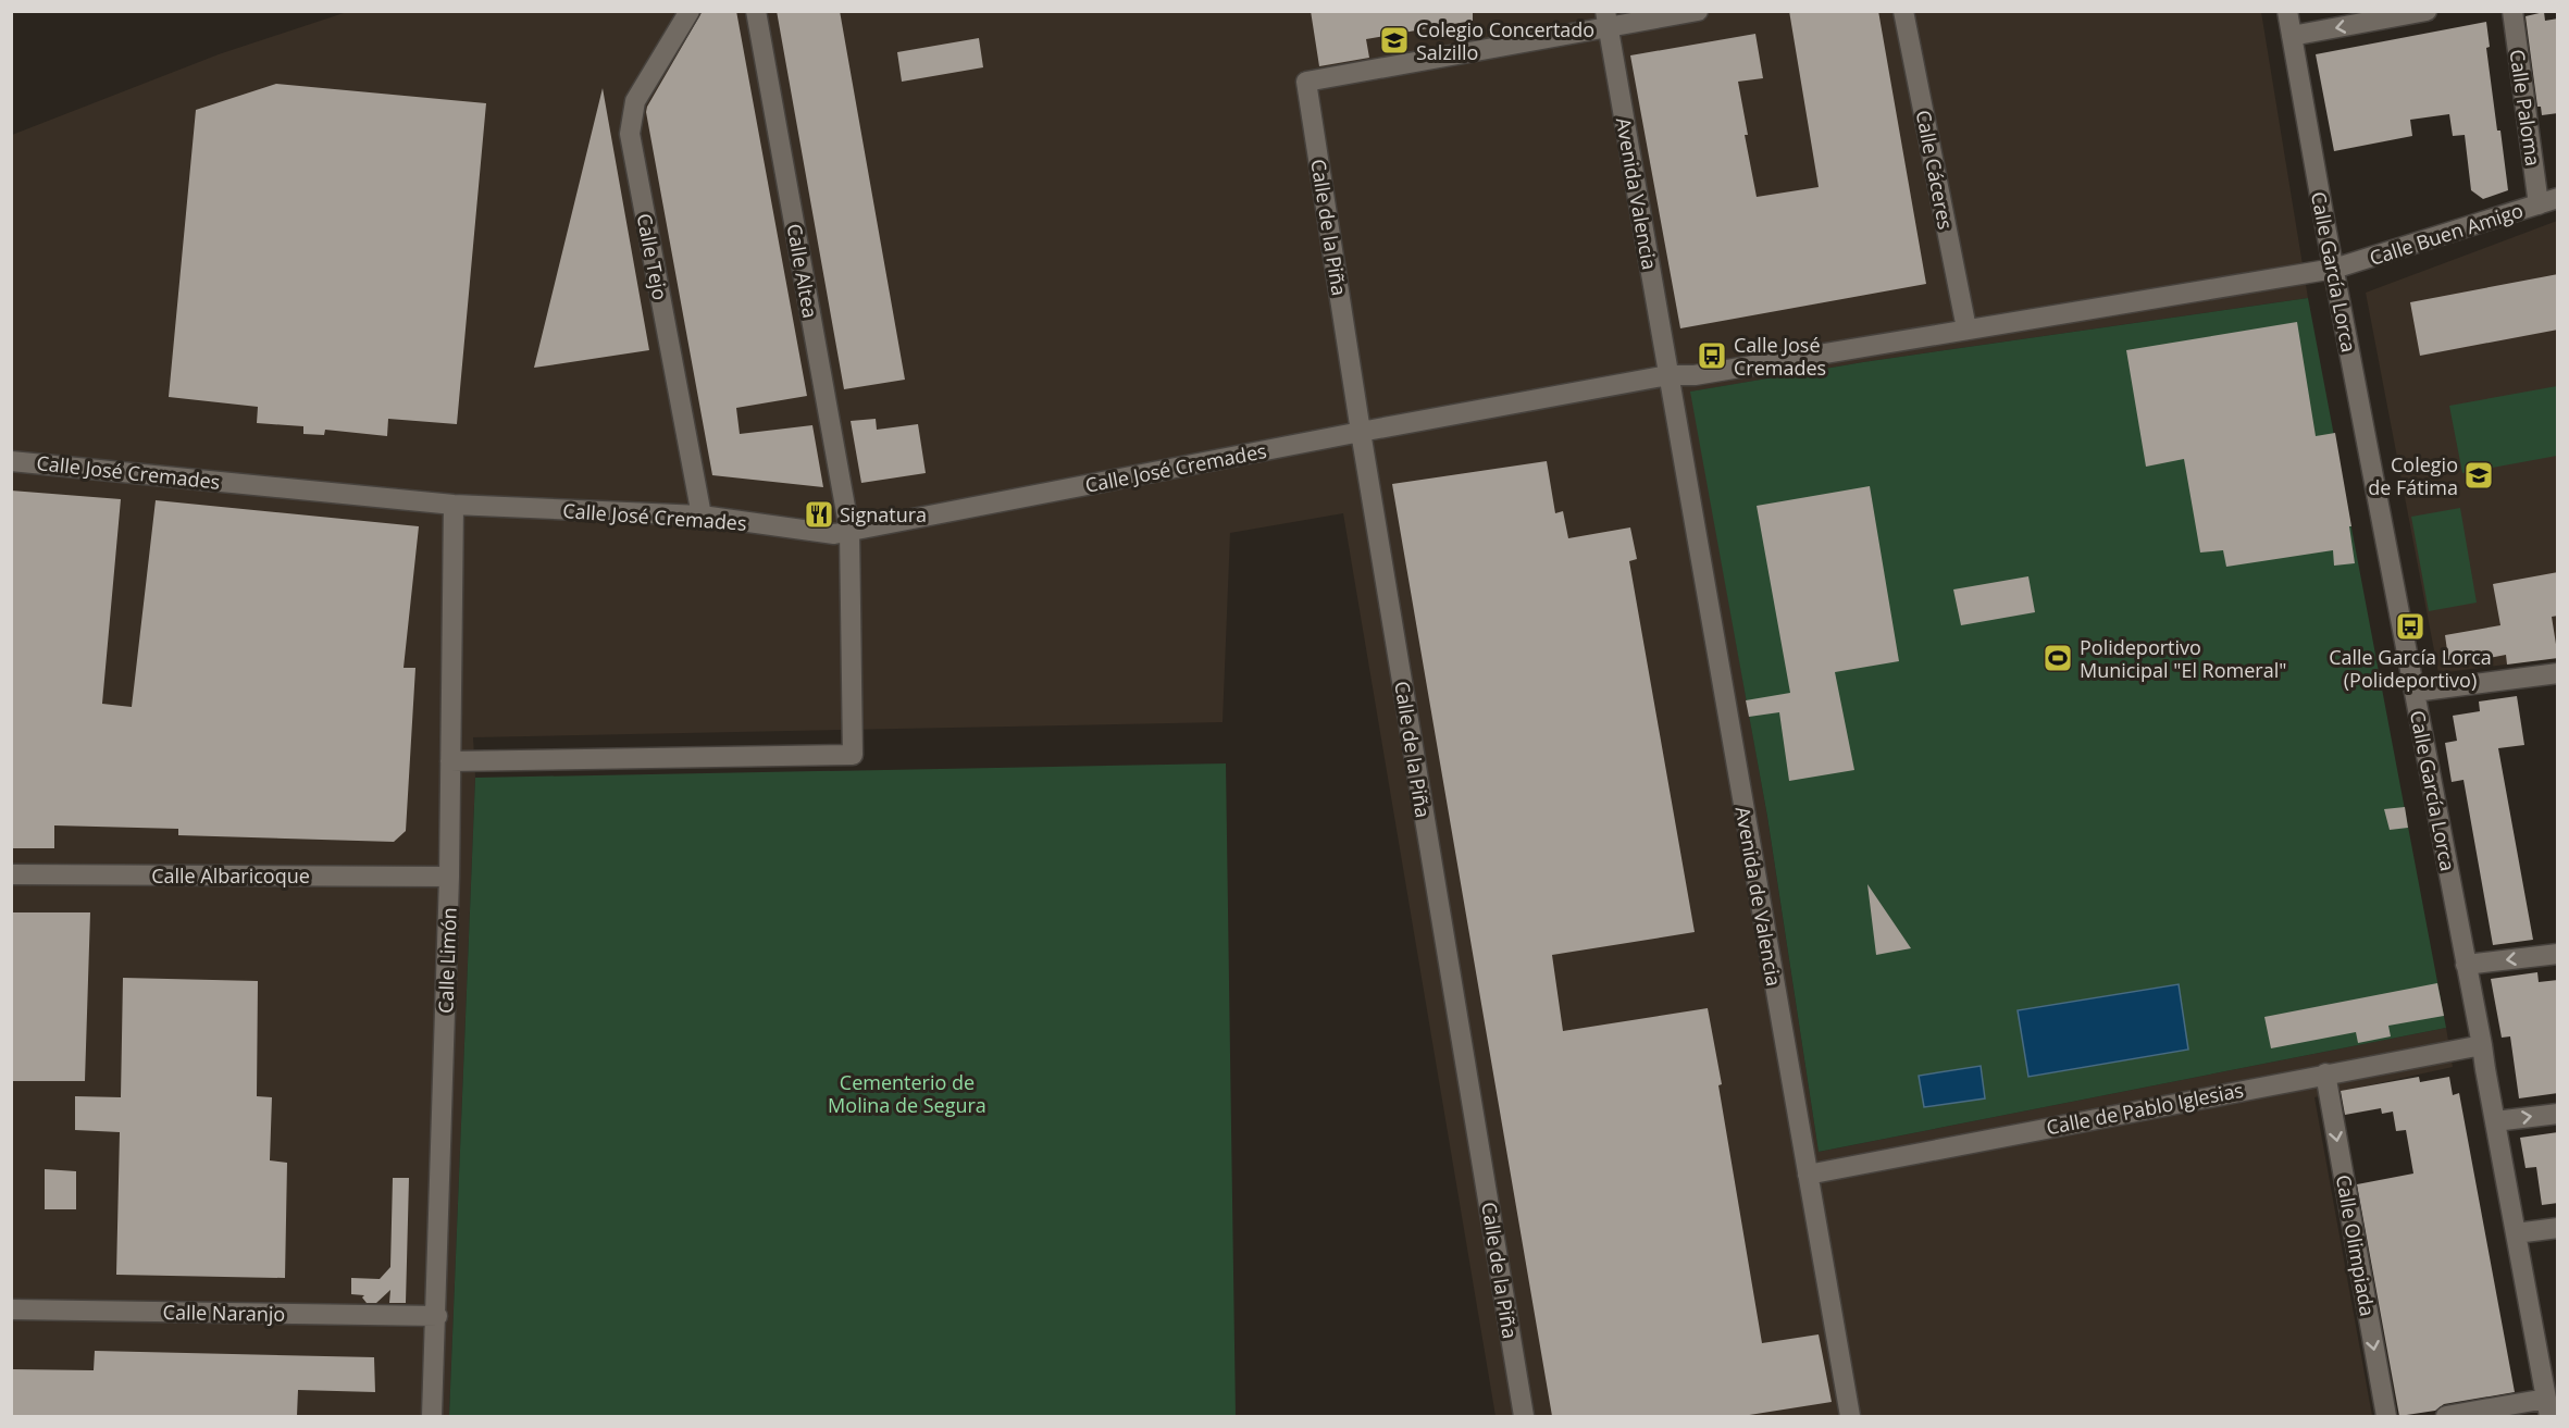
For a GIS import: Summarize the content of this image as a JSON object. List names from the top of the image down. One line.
{"streets":{"street":["Calle Paloma","Calle Cáceres","Avenida Valencia","Calle de la Piña","Calle Buen Amigo","Calle Tejo","Calle Altea","Calle García Lorca","Calle José Cremades","Calle Albaricoque","Avenida de Valencia","Calle Limón","Calle de Pablo Iglesias","Calle Olimpiada","Calle Naranjo"]},"crossings":[["Calle Paloma","Calle Buen Amigo"],["Calle Cáceres","Calle José Cremades"],["Avenida Valencia","Calle de la Piña"],["Avenida Valencia","Calle José Cremades"],["Avenida Valencia","Avenida de Valencia"],["Calle de la Piña","Calle José Cremades"],["Calle Buen Amigo","Calle García Lorca"],["Calle Buen Amigo","Calle José Cremades"],["Calle Tejo","Calle José Cremades"],["Calle Altea","Calle José Cremades"],["Calle Altea","Calle Limón"],["Calle García Lorca","Calle José Cremades"],["Calle García Lorca","Calle de Pablo Iglesias"],["Calle José Cremades","Avenida de Valencia"],["Calle José Cremades","Calle Limón"],["Calle Albaricoque","Calle Limón"],["Avenida de Valencia","Calle de Pablo Iglesias"],["Calle Limón","Calle Naranjo"],["Calle de Pablo Iglesias","Calle Olimpiada"]],"one_way":["Calle Olimpiada"],"parks":["Cementerio de Molina de Segura"],"places":{"school or university":["Colegio Concertado Salzillo","Colegio de Fátima"],"bus stop":["Calle José Cremades","Calle García Lorca (Polideportivo)"],"restaurant":["Signatura"],"sports":["Polideportivo Municipal \"El Romeral\""]}}
